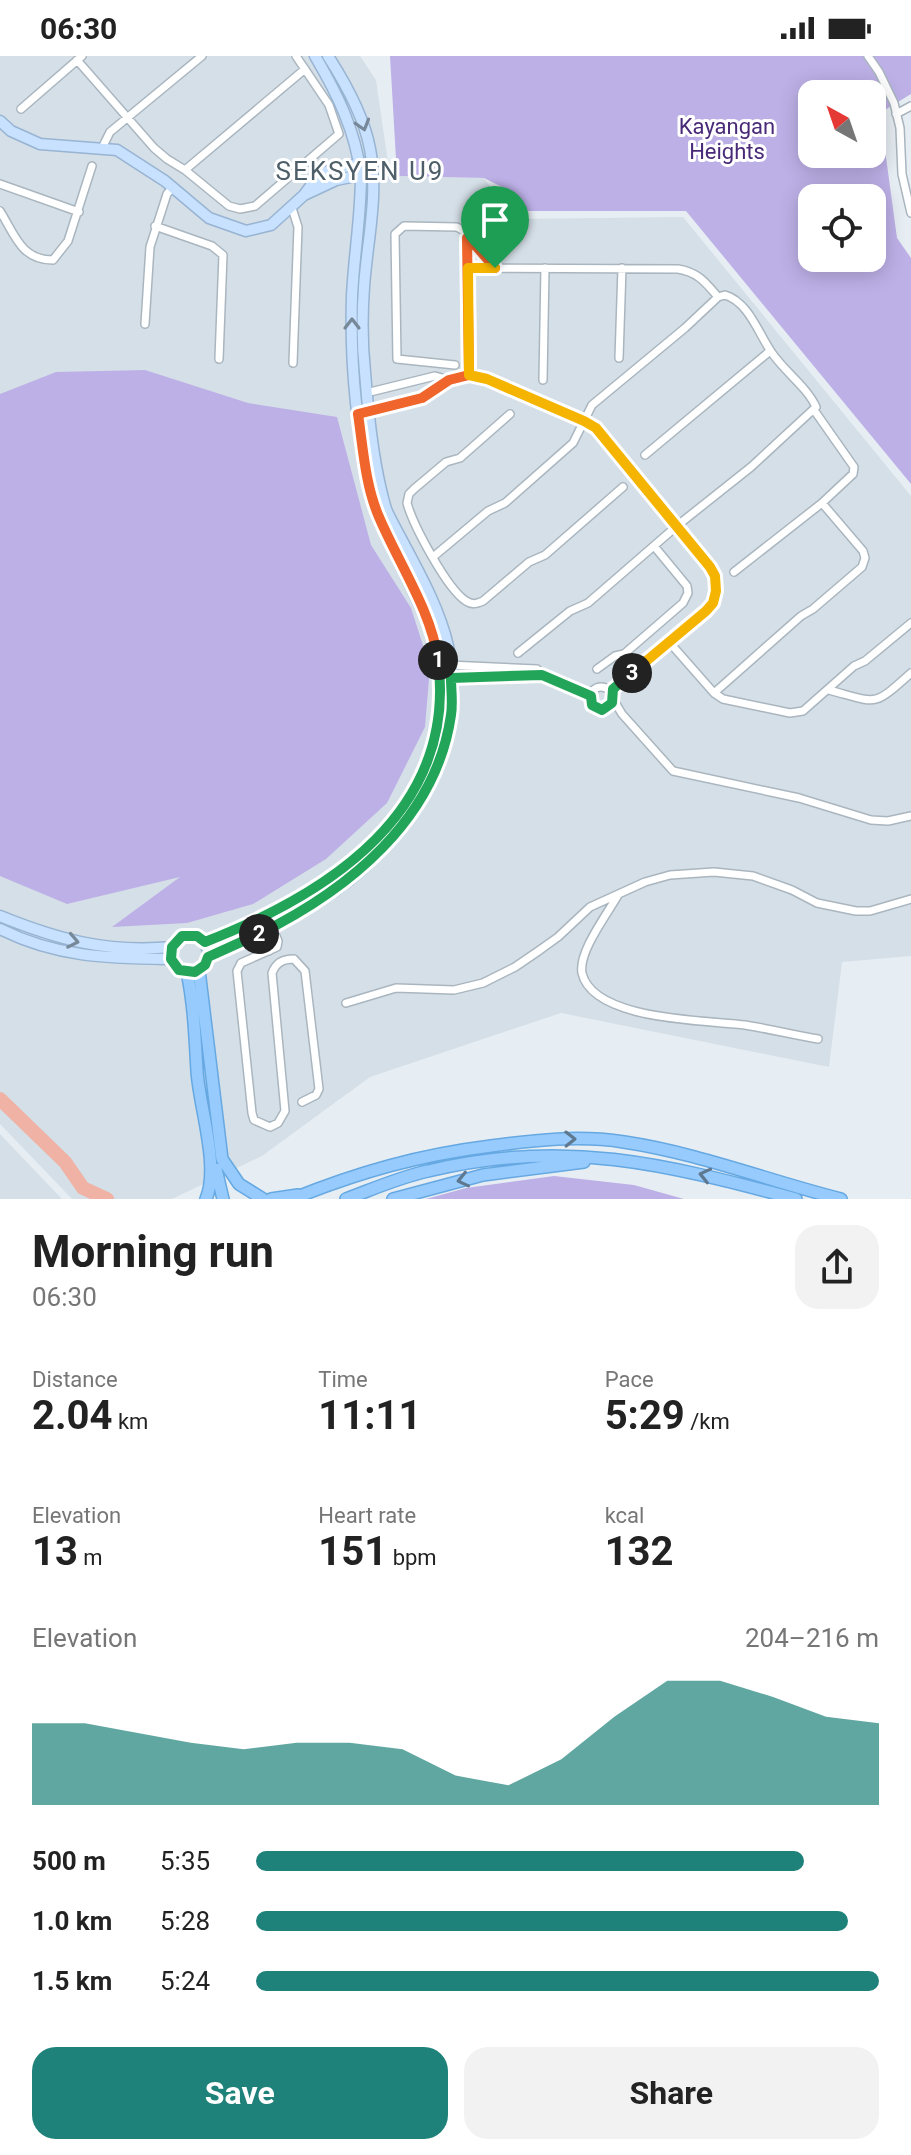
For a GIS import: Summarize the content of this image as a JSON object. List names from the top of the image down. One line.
{"districts":["SEKSYEN U9"],"parks":["Kayangan Heights"],"north":"top left","page":{"status":"06:30","pins":["1","3","2"],"heading":["Morning run","06:30"],"stats":[["Distance","2.04 km"],["Time","11:11"],["Pace","5:29 /km"],["Elevation","13 m"],["Heart rate","151 bpm"],["kcal","132"]],"chart":["Elevation","204–216 m"],"list":[{"name":"500 m","note":"5:35"},{"name":"1.0 km","note":"5:28"},{"name":"1.5 km","note":"5:24"}],"buttons":["Save","Share"]}}
